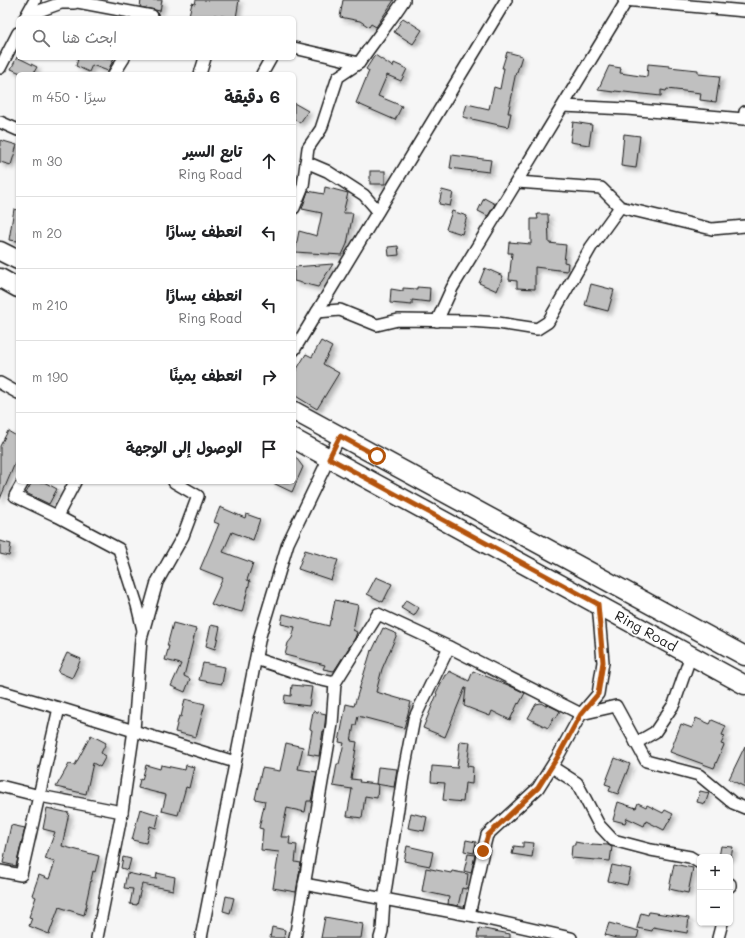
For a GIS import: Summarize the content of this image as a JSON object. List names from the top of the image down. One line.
{"streets":{"main road":["Ring Road"]},"page":{"search":"ابحث هنا","heading":["6 دقيقة","سيرًا · 450 m"],"list":[["تابع السير","Ring Road","30 m"],["انعطف يسارًا","20 m"],["انعطف يسارًا","Ring Road","210 m"],["انعطف يمينًا","190 m"],"الوصول إلى الوجهة"],"map_buttons":["+","−"]}}
